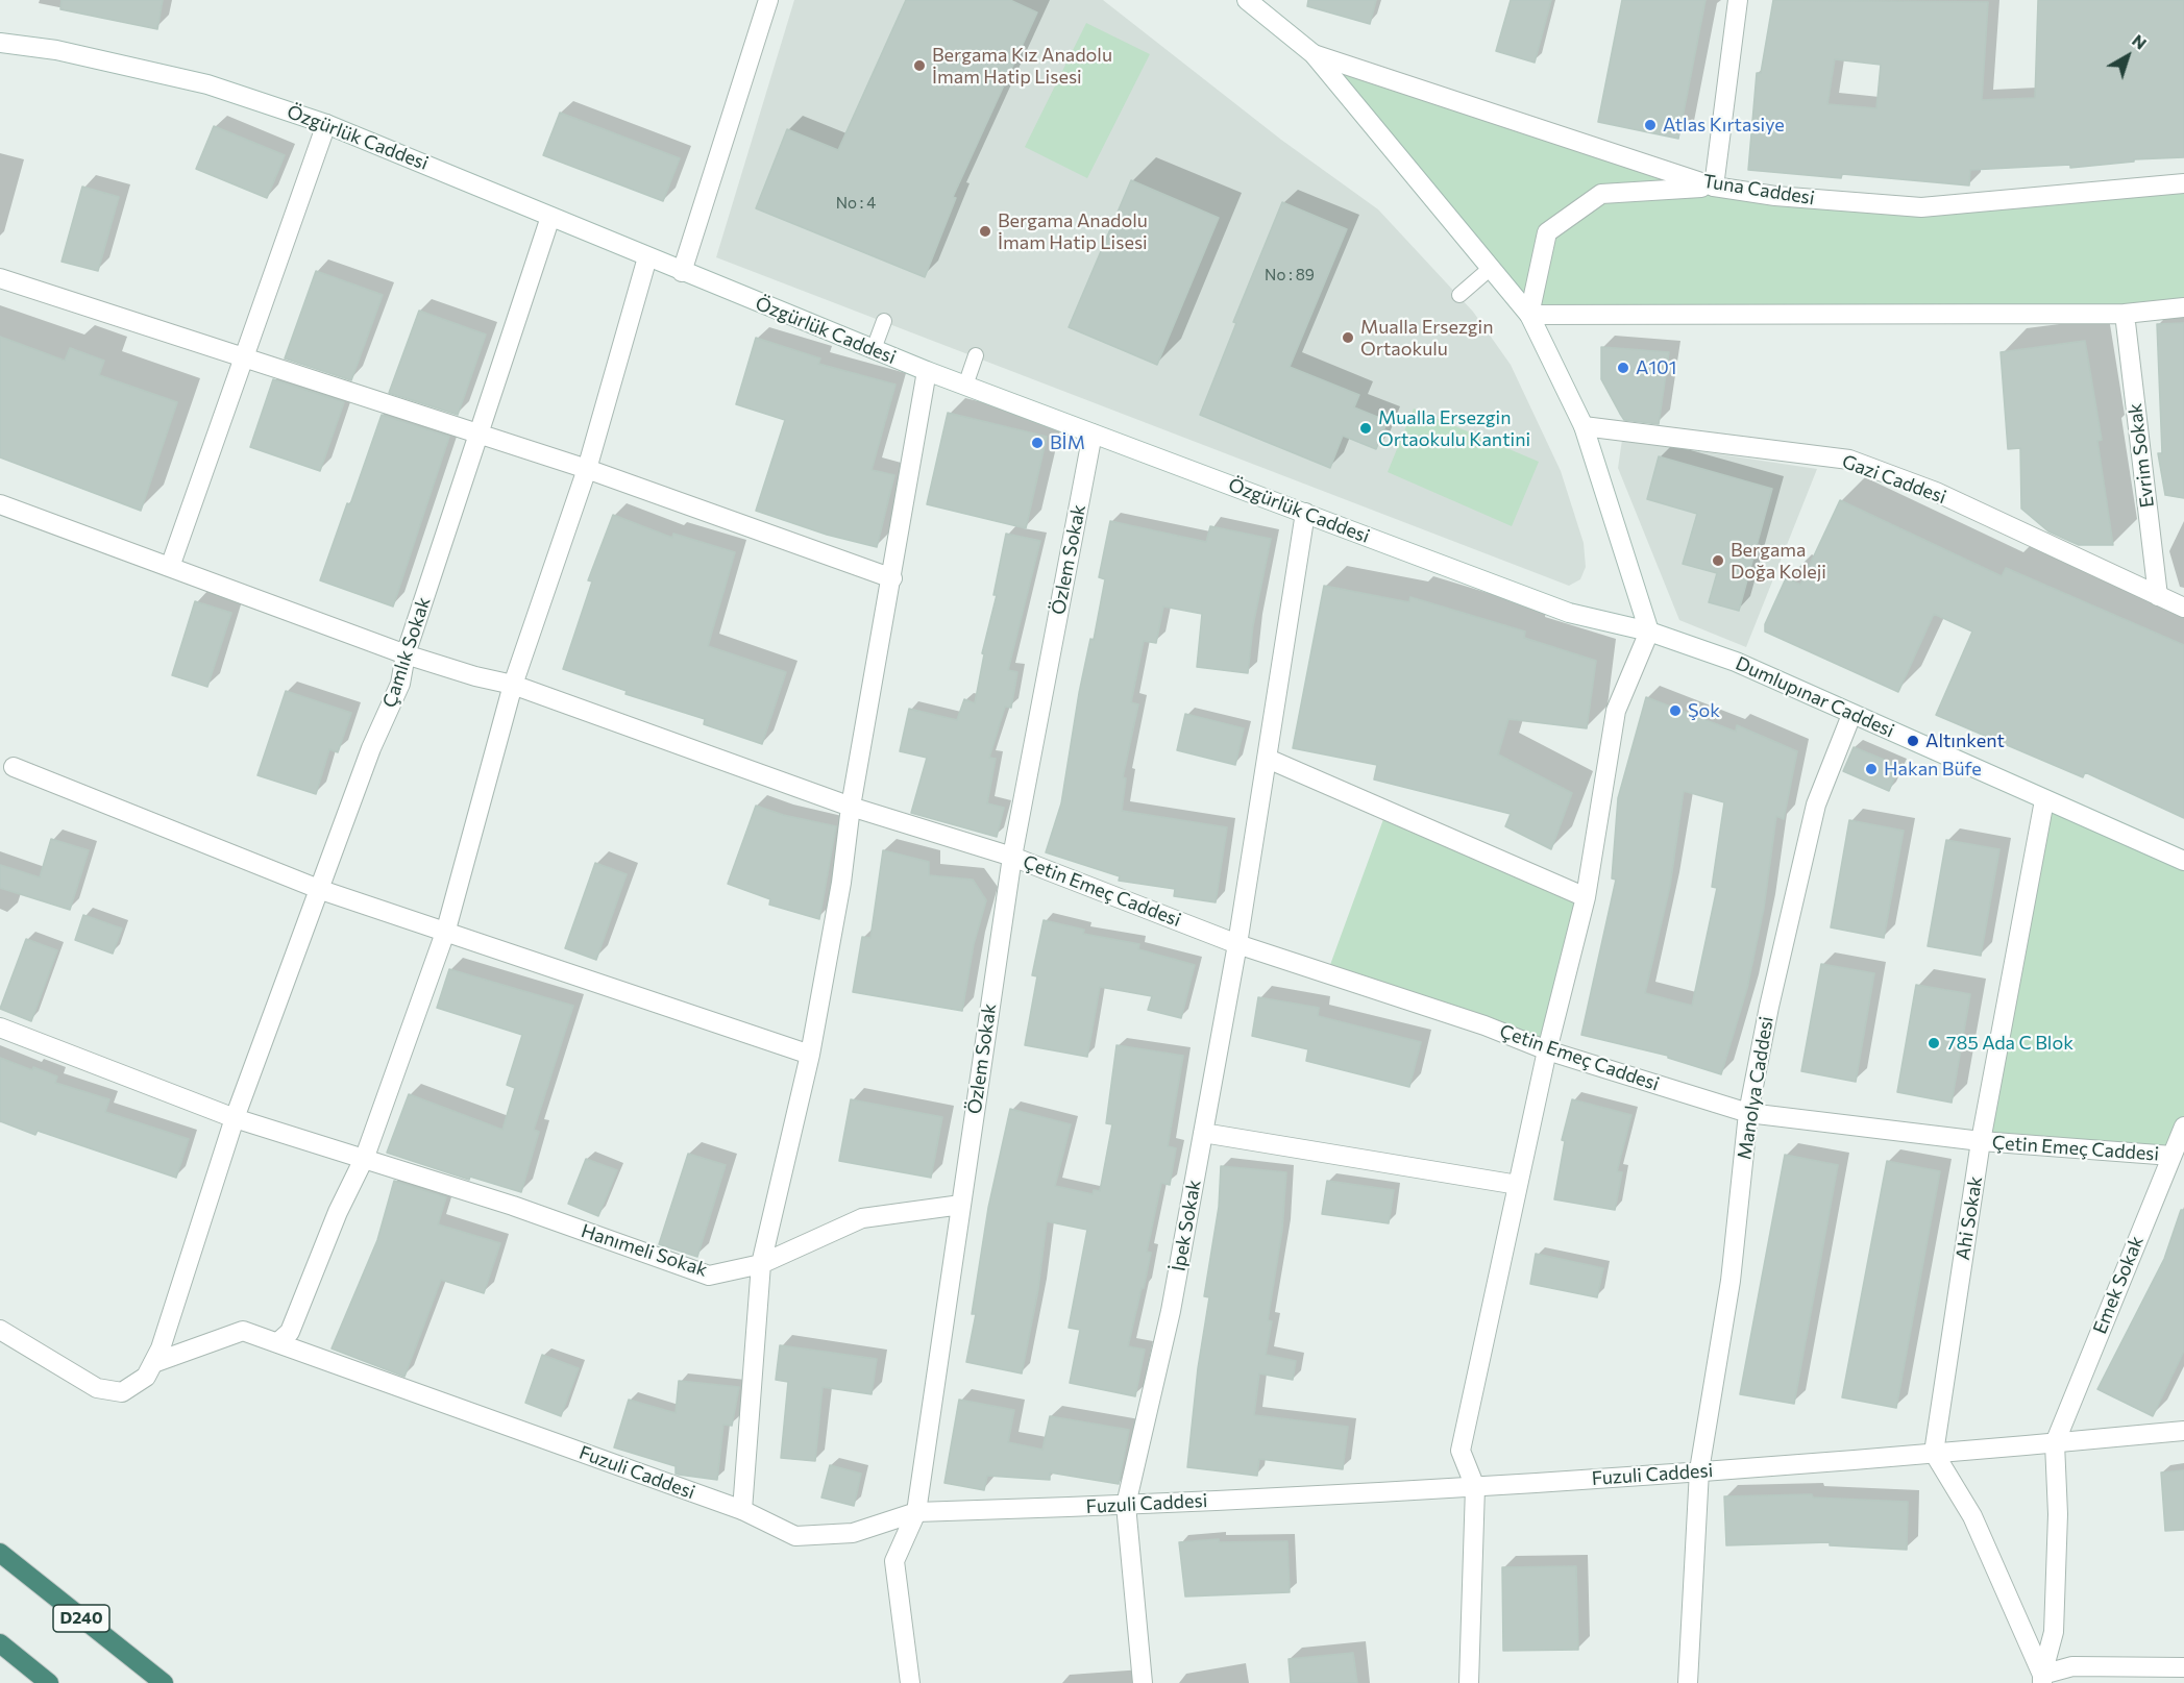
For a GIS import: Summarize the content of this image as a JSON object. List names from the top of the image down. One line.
{"streets":{"highway":["D240"],"street":["Özgürlük Caddesi","Tuna Caddesi","Evrim Sokak","Gazi Caddesi","Özlem Sokak","Çamlık Sokak","Dumlupınar Caddesi","Çetin Emeç Caddesi","Manolya Caddesi","Ahi Sokak","İpek Sokak","Hanımeli Sokak","Emek Sokak","Fuzuli Caddesi"]},"crossings":[["Özgürlük Caddesi","Tuna Caddesi"],["Özgürlük Caddesi","Özlem Sokak"],["Özgürlük Caddesi","Çamlık Sokak"],["Özgürlük Caddesi","Dumlupınar Caddesi"],["Özgürlük Caddesi","İpek Sokak"],["Tuna Caddesi","Gazi Caddesi"],["Tuna Caddesi","Dumlupınar Caddesi"],["Evrim Sokak","Gazi Caddesi"],["Özlem Sokak","Çetin Emeç Caddesi"],["Özlem Sokak","Hanımeli Sokak"],["Özlem Sokak","Fuzuli Caddesi"],["Çamlık Sokak","Çetin Emeç Caddesi"],["Çamlık Sokak","Hanımeli Sokak"],["Çamlık Sokak","Fuzuli Caddesi"],["Dumlupınar Caddesi","Manolya Caddesi"],["Dumlupınar Caddesi","Ahi Sokak"],["Çetin Emeç Caddesi","Manolya Caddesi"],["Çetin Emeç Caddesi","Ahi Sokak"],["Çetin Emeç Caddesi","İpek Sokak"],["Çetin Emeç Caddesi","Emek Sokak"],["Manolya Caddesi","Fuzuli Caddesi"],["Ahi Sokak","Fuzuli Caddesi"],["İpek Sokak","Fuzuli Caddesi"],["Emek Sokak","Fuzuli Caddesi"]],"places":["Bergama Kız Anadolu İmam Hatip Lisesi","Atlas Kırtasiye","Bergama Anadolu İmam Hatip Lisesi","Mualla Ersezgin Ortaokulu","A101","Mualla Ersezgin Ortaokulu Kantini","BİM","Bergama Doğa Koleji","Şok","Altınkent","Hakan Büfe","785 Ada C Blok"],"house_numbers":["No : 4","No : 89"],"north":"top right"}
